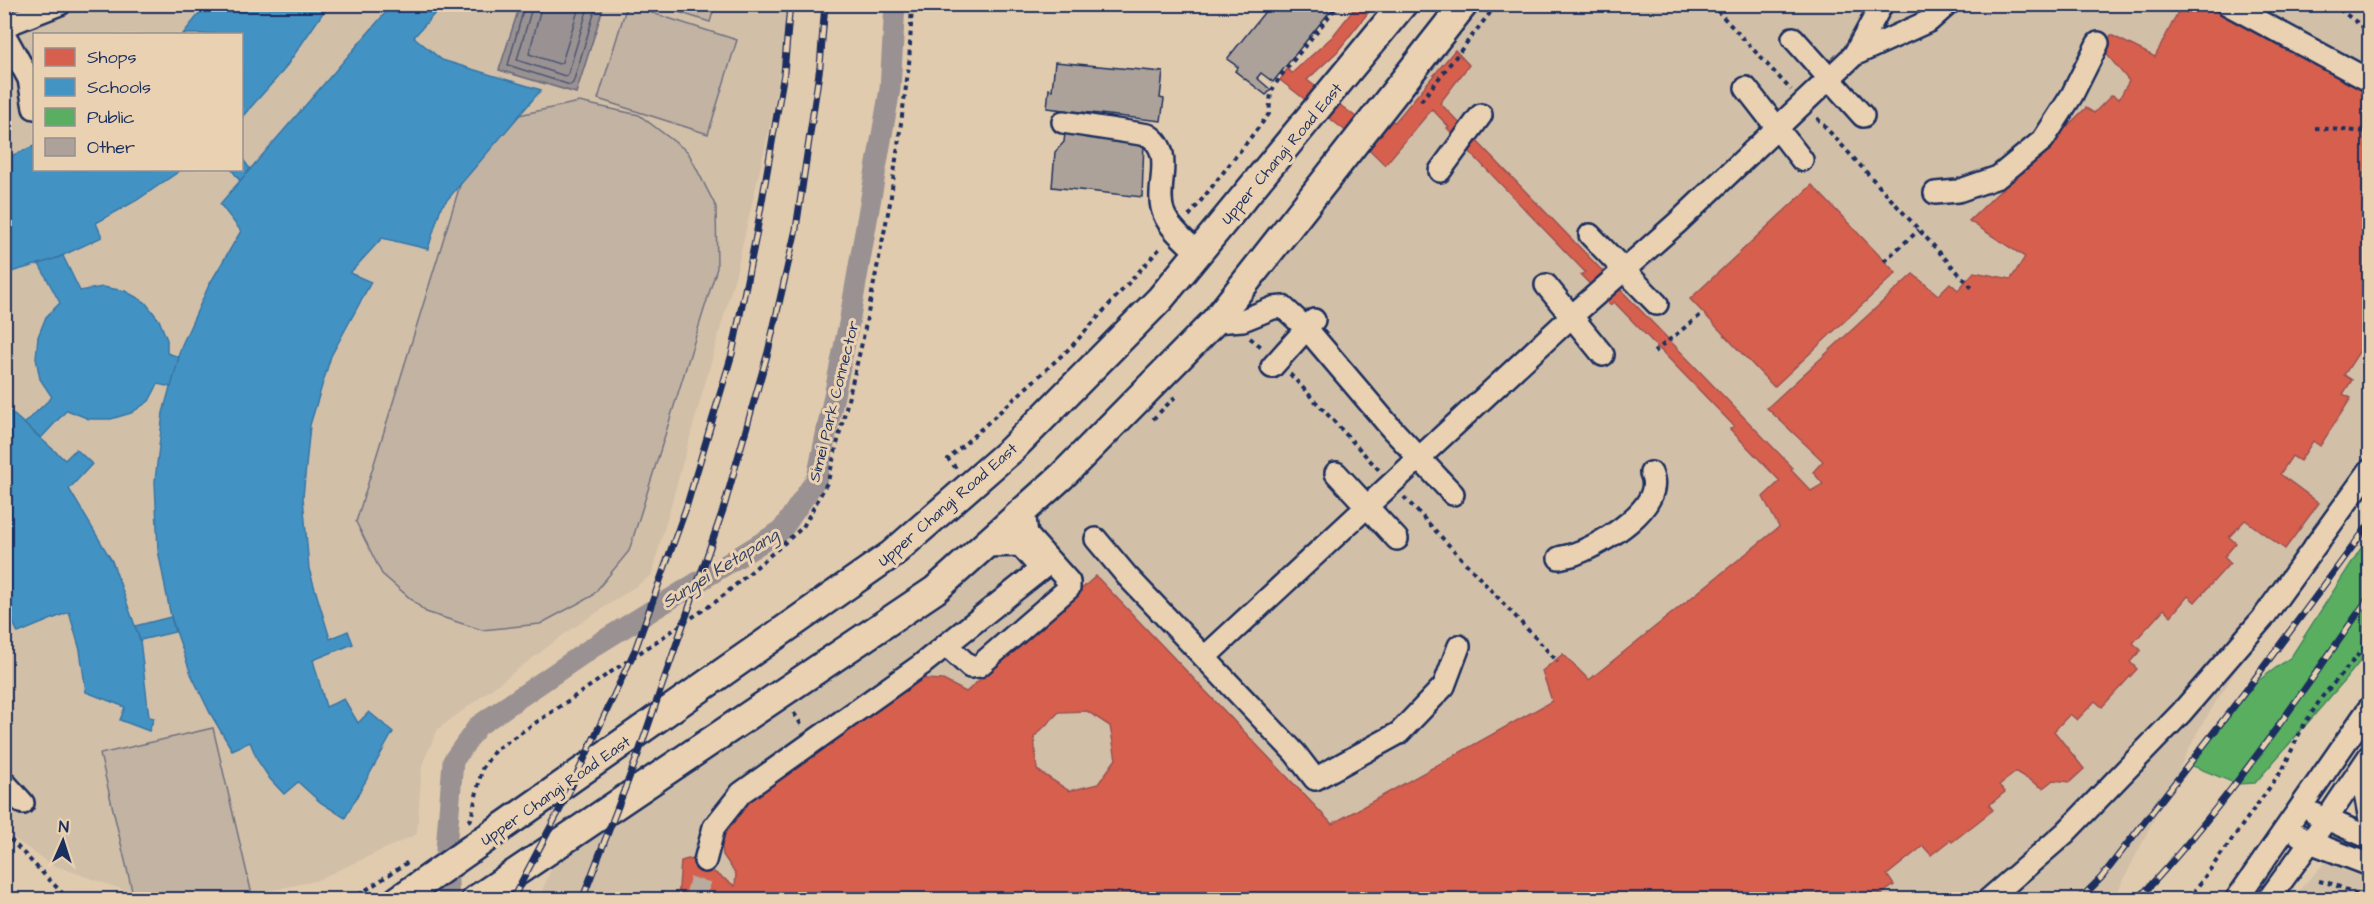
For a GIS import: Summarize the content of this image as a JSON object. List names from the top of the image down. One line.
{"streets":{"main road":["Upper Changi Road East"],"path":["Simei Park Connector"]},"crossings":[["Upper Changi Road East","Simei Park Connector"]],"water":["Sungei Ketapang"],"legend":["Shops","Schools","Public","Other"],"north":"top"}
